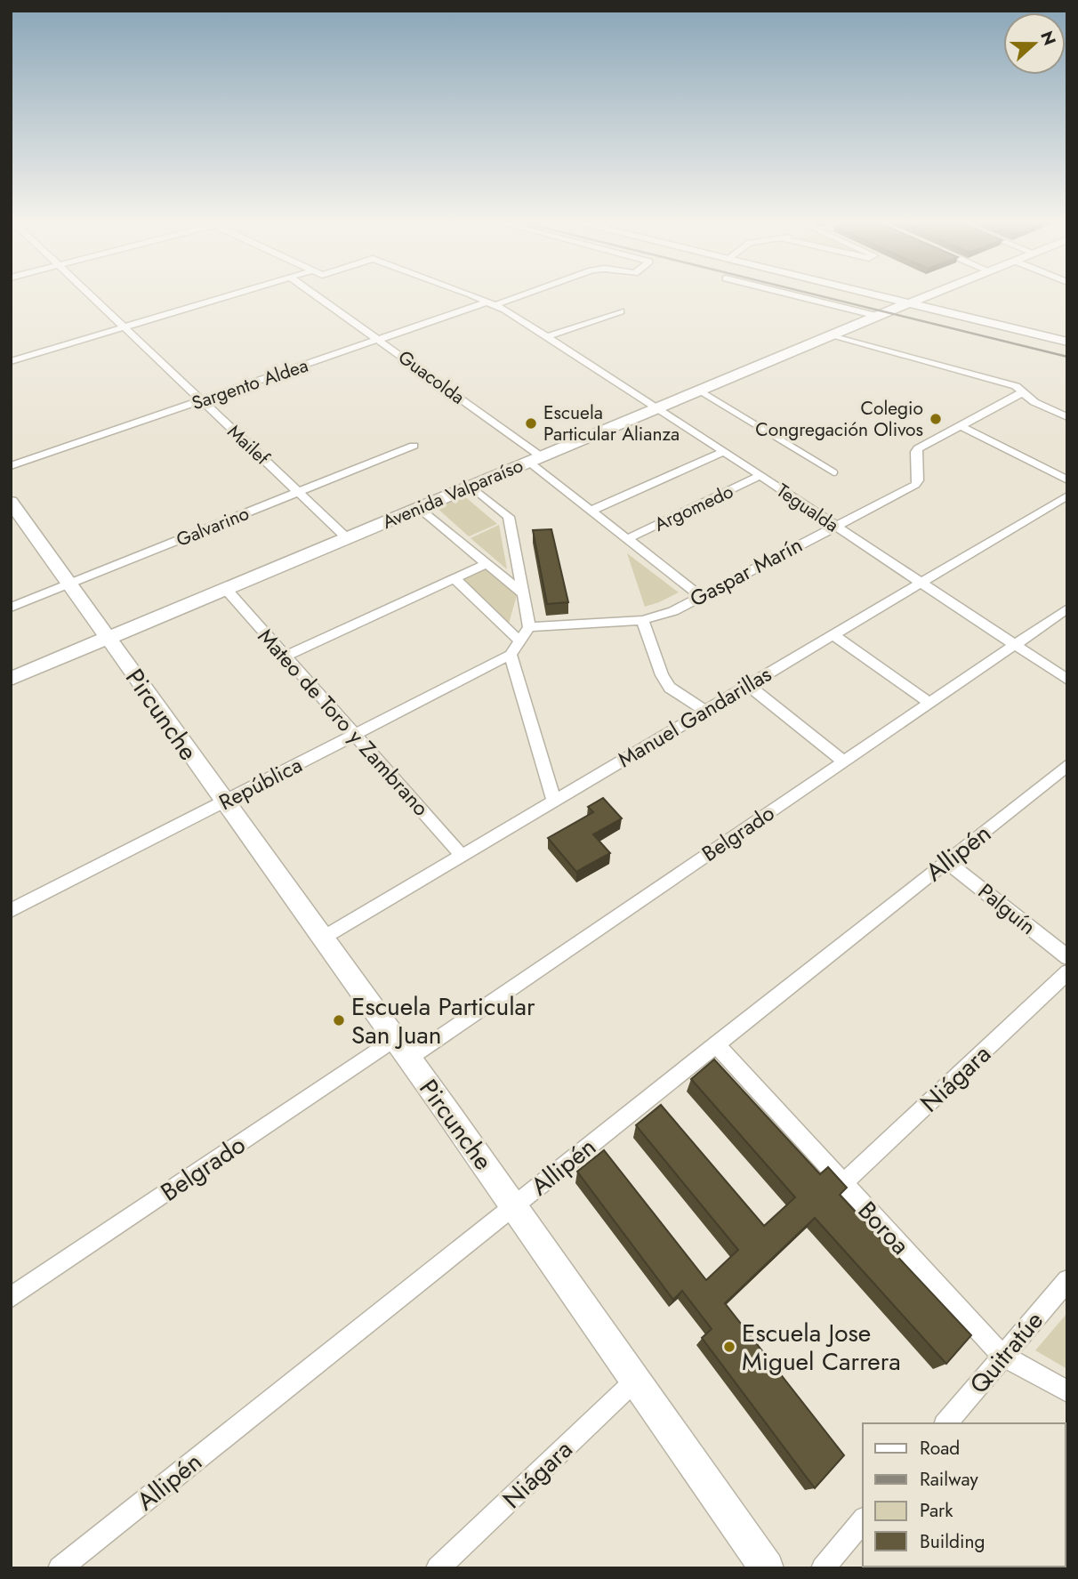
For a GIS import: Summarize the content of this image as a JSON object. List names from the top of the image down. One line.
{"streets":{"main road":["Avenida Valparaíso","Pircunche"],"street":["Guacolda","Sargento Aldea","Mailef","Argomedo","Tegualda","Galvarino","Gaspar Marín","Manuel Gandarillas","Mateo de Toro y Zambrano","República","Belgrado","Allipén","Palguín","Niágara","Boroa","Quitratúe"]},"crossings":[["Guacolda","Sargento Aldea"],["Guacolda","Avenida Valparaíso"],["Guacolda","Argomedo"],["Guacolda","Gaspar Marín"],["Sargento Aldea","Mailef"],["Sargento Aldea","Tegualda"],["Mailef","Avenida Valparaíso"],["Mailef","Galvarino"],["Avenida Valparaíso","Tegualda"],["Avenida Valparaíso","Pircunche"],["Avenida Valparaíso","Mateo de Toro y Zambrano"],["Argomedo","Tegualda"],["Tegualda","Gaspar Marín"],["Tegualda","Manuel Gandarillas"],["Tegualda","Belgrado"],["Galvarino","Pircunche"],["Pircunche","Manuel Gandarillas"],["Pircunche","República"],["Pircunche","Belgrado"],["Pircunche","Allipén"],["Pircunche","Niágara"],["Manuel Gandarillas","Mateo de Toro y Zambrano"],["Mateo de Toro y Zambrano","República"],["Allipén","Palguín"],["Allipén","Boroa"],["Niágara","Boroa"],["Boroa","Quitratúe"]],"places":["Colegio Congregación Olivos","Escuela Particular Alianza","Escuela Particular San Juan","Escuela Jose Miguel Carrera"],"legend":["Road","Railway","Park","Building"],"north":"right"}
